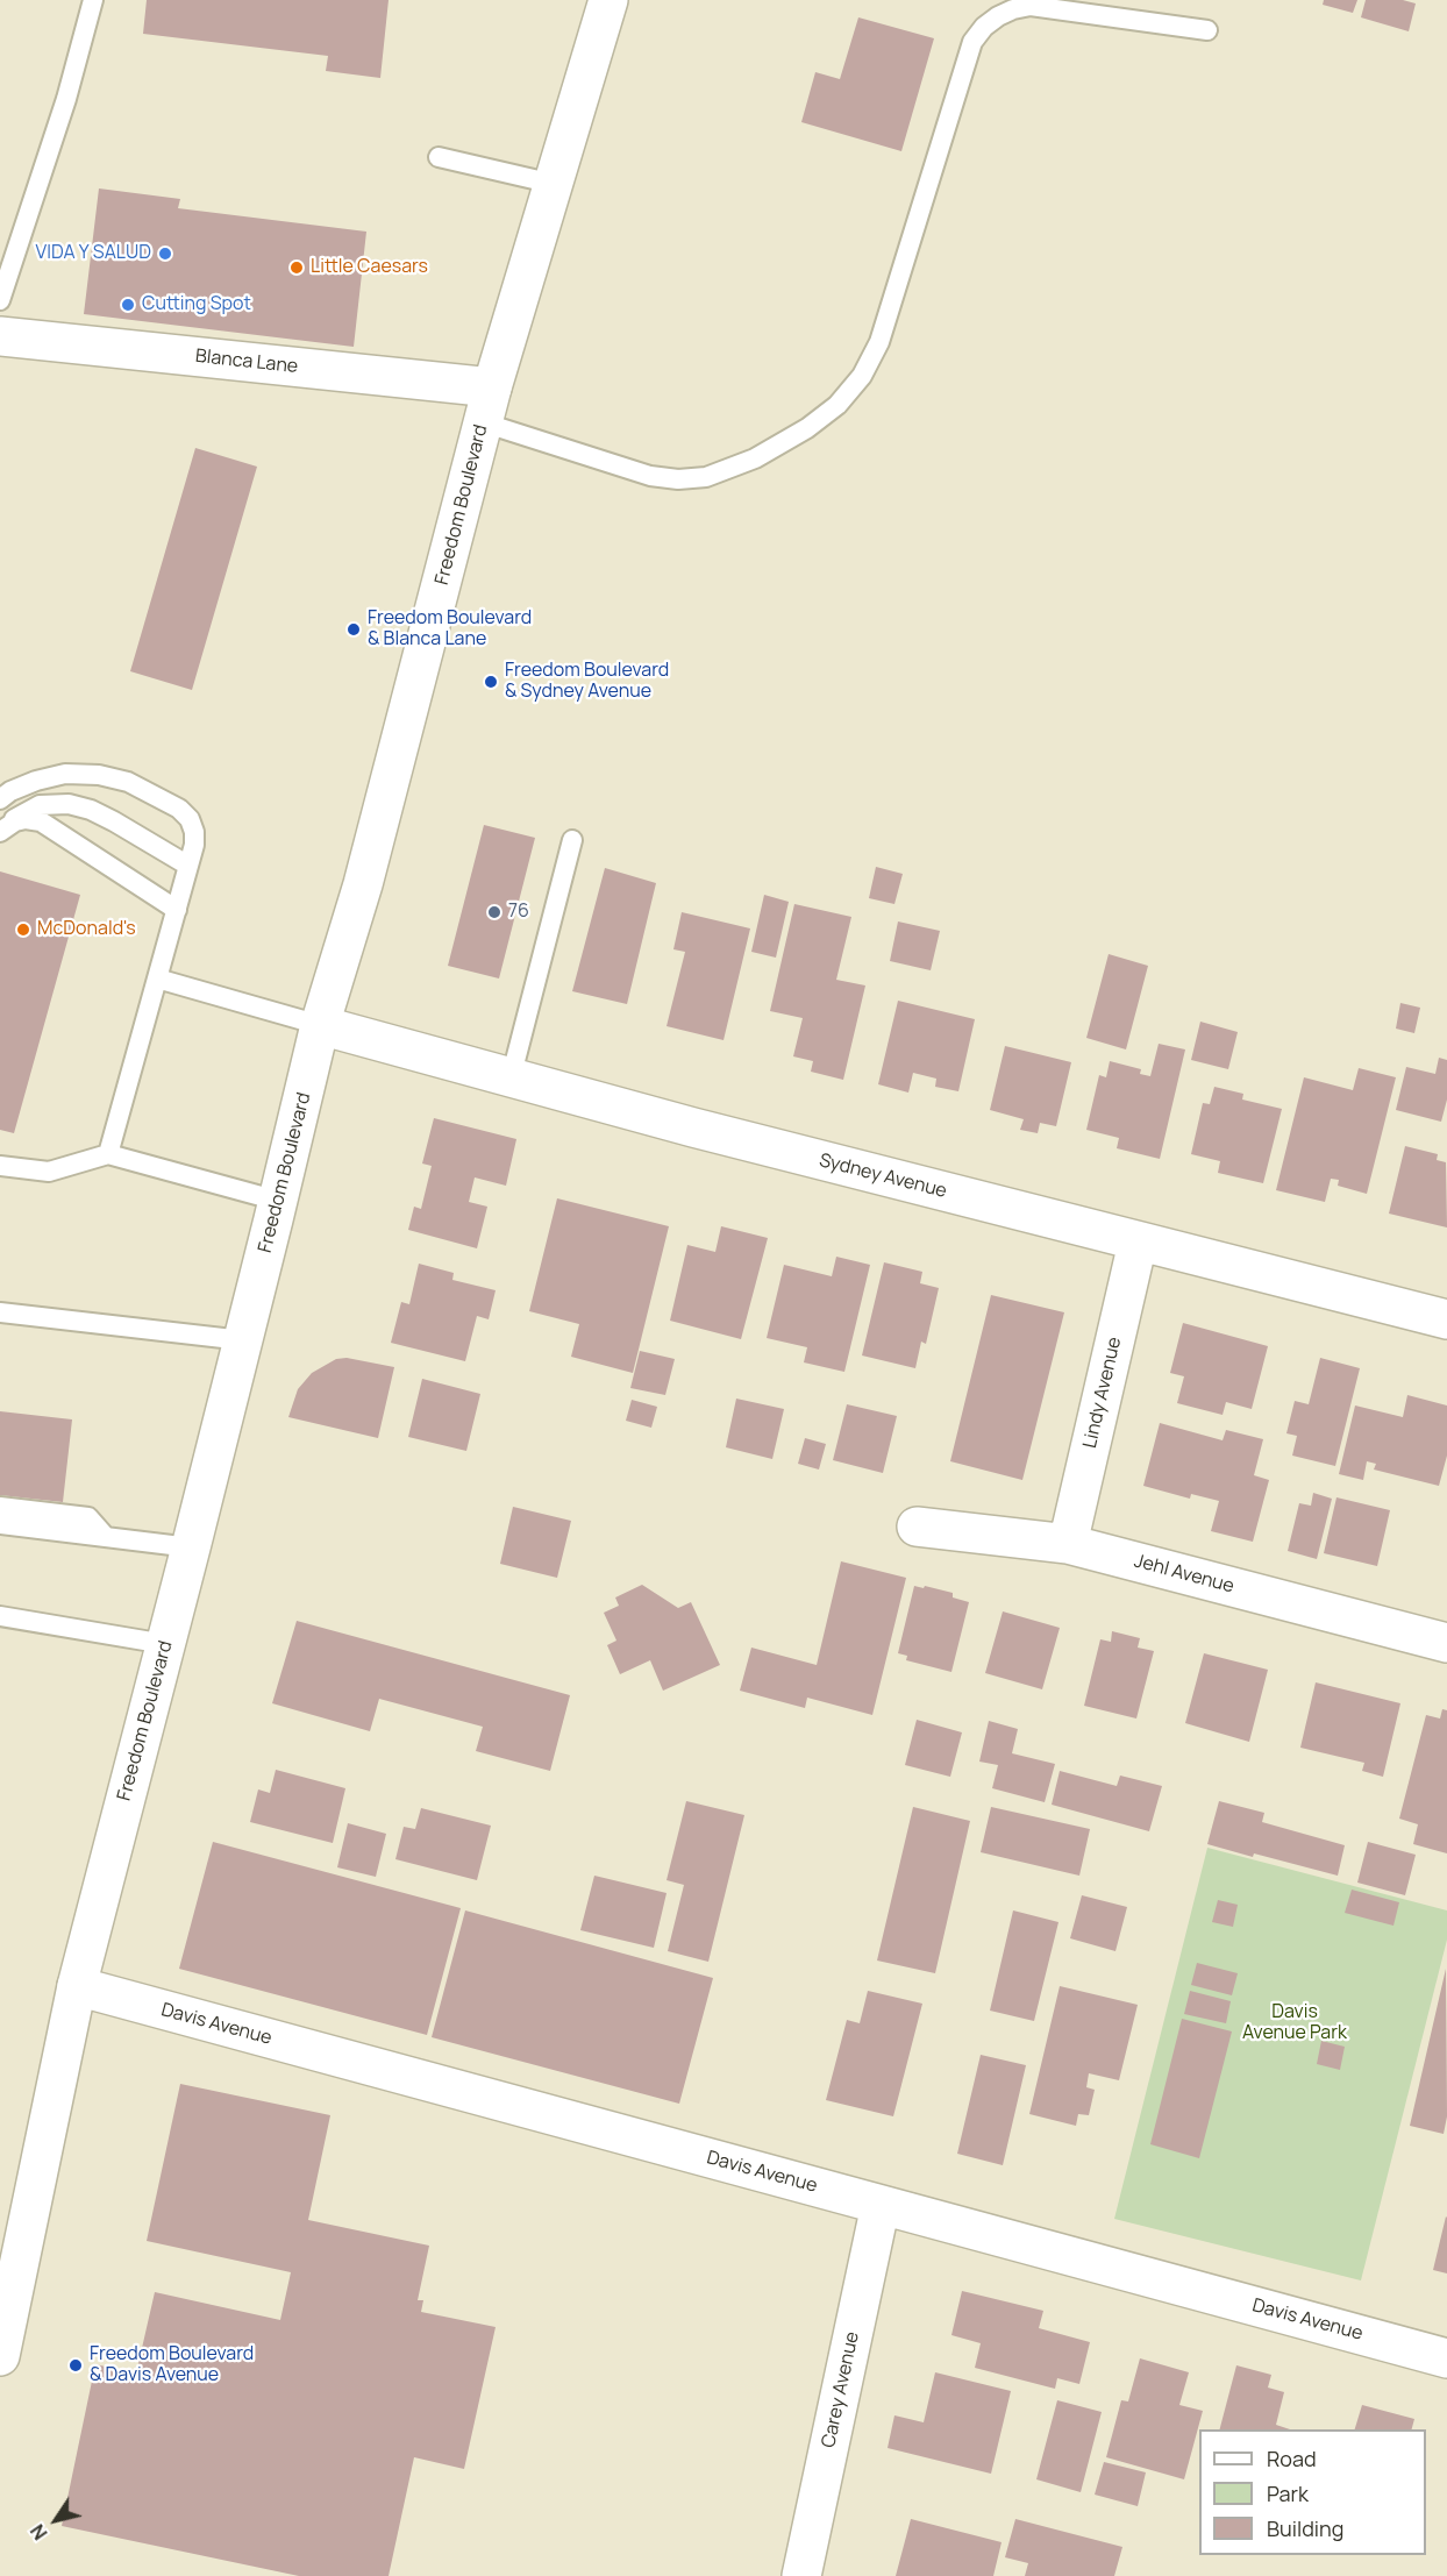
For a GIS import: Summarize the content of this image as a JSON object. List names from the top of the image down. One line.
{"streets":{"street":["Blanca Lane","Freedom Boulevard","Sydney Avenue","Lindy Avenue","Jehl Avenue","Davis Avenue","Carey Avenue"]},"crossings":[["Blanca Lane","Freedom Boulevard"],["Freedom Boulevard","Sydney Avenue"],["Freedom Boulevard","Davis Avenue"],["Sydney Avenue","Lindy Avenue"],["Lindy Avenue","Jehl Avenue"],["Davis Avenue","Carey Avenue"]],"parks":["Davis Avenue Park"],"places":["VIDA Y SALUD","Little Caesars","Cutting Spot","Freedom Boulevard & Blanca Lane","Freedom Boulevard & Sydney Avenue","76","McDonald's","Freedom Boulevard & Davis Avenue"],"legend":["Road","Park","Building"],"north":"bottom left"}
